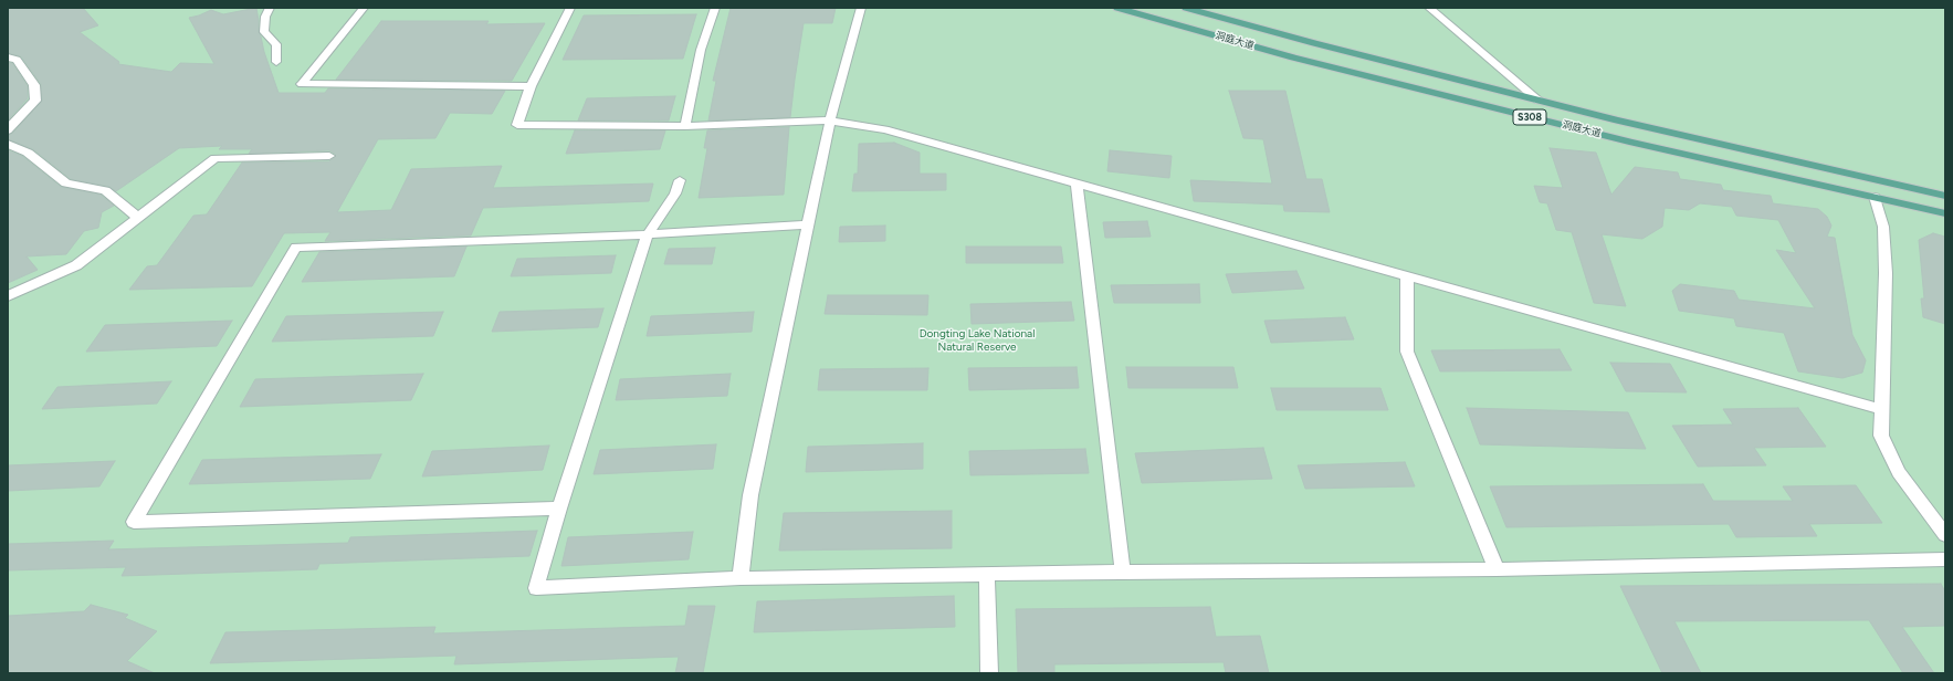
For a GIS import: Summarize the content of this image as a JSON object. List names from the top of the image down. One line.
{"streets":{"main road":["洞庭大道","S308"]},"parks":["Dongting Lake National Natural Reserve"]}
